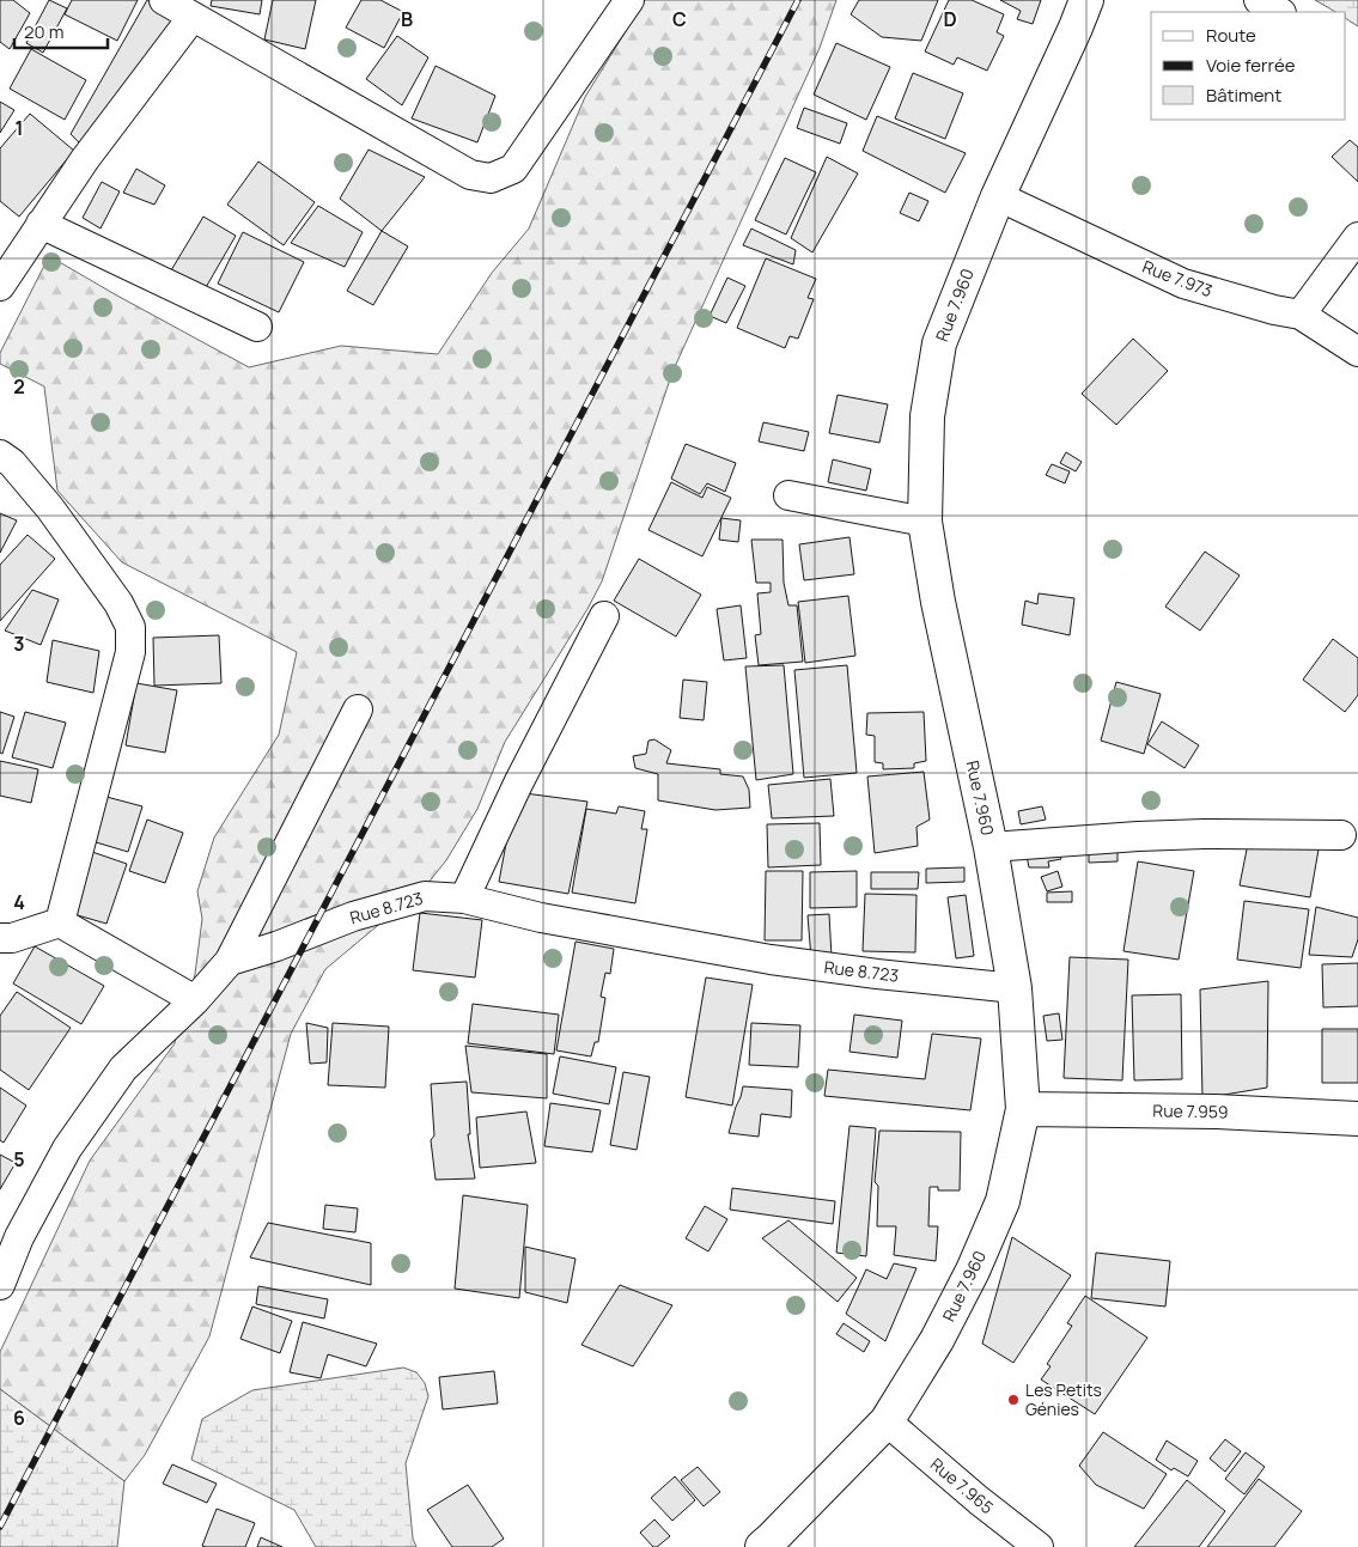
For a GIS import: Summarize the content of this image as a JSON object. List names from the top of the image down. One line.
{"streets":{"street":["Rue 7.973","Rue 7.960","Rue 8.723","Rue 7.959","Rue 7.965"]},"crossings":[["Rue 7.973","Rue 7.960"],["Rue 7.960","Rue 8.723"],["Rue 7.960","Rue 7.959"],["Rue 7.960","Rue 7.965"]],"places":["Les Petits Génies"],"legend":["Route","Voie ferrée","Bâtiment"],"scale_bar":"20 m","grid":{"columns":["B","C","D"],"rows":["1","2","3","4","5","6"]}}
